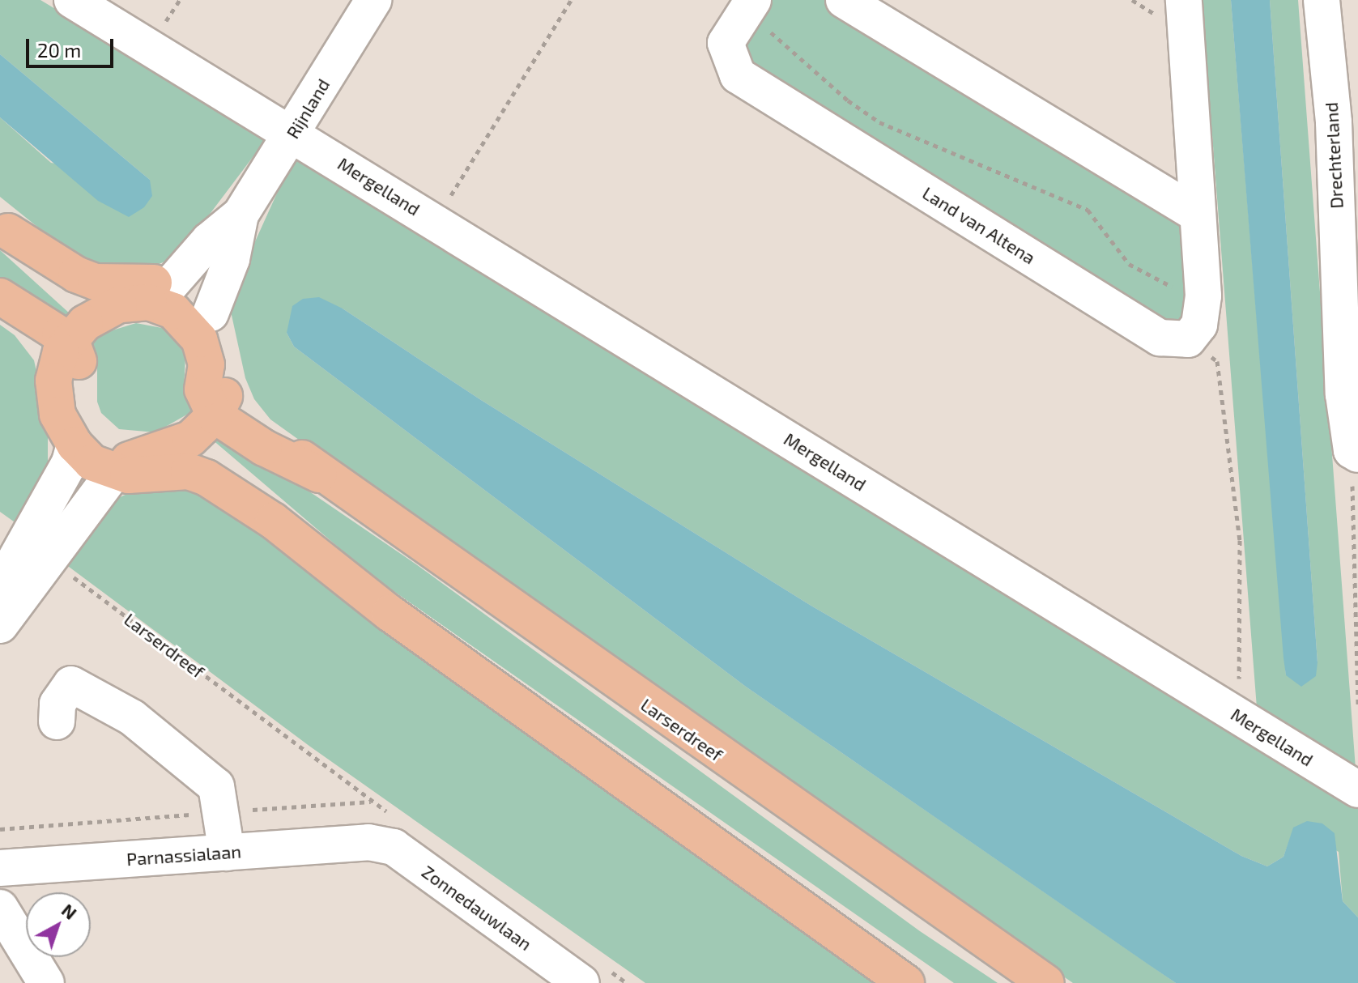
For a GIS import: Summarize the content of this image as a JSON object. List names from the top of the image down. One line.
{"streets":{"main road":["Larserdreef"],"street":["Rijnland","Drechterland","Mergelland","Land van Altena","Parnassialaan","Zonnedauwlaan"]},"crossings":[["Rijnland","Mergelland"],["Parnassialaan","Zonnedauwlaan"]],"scale_bar":"20 m","north":"top right"}
